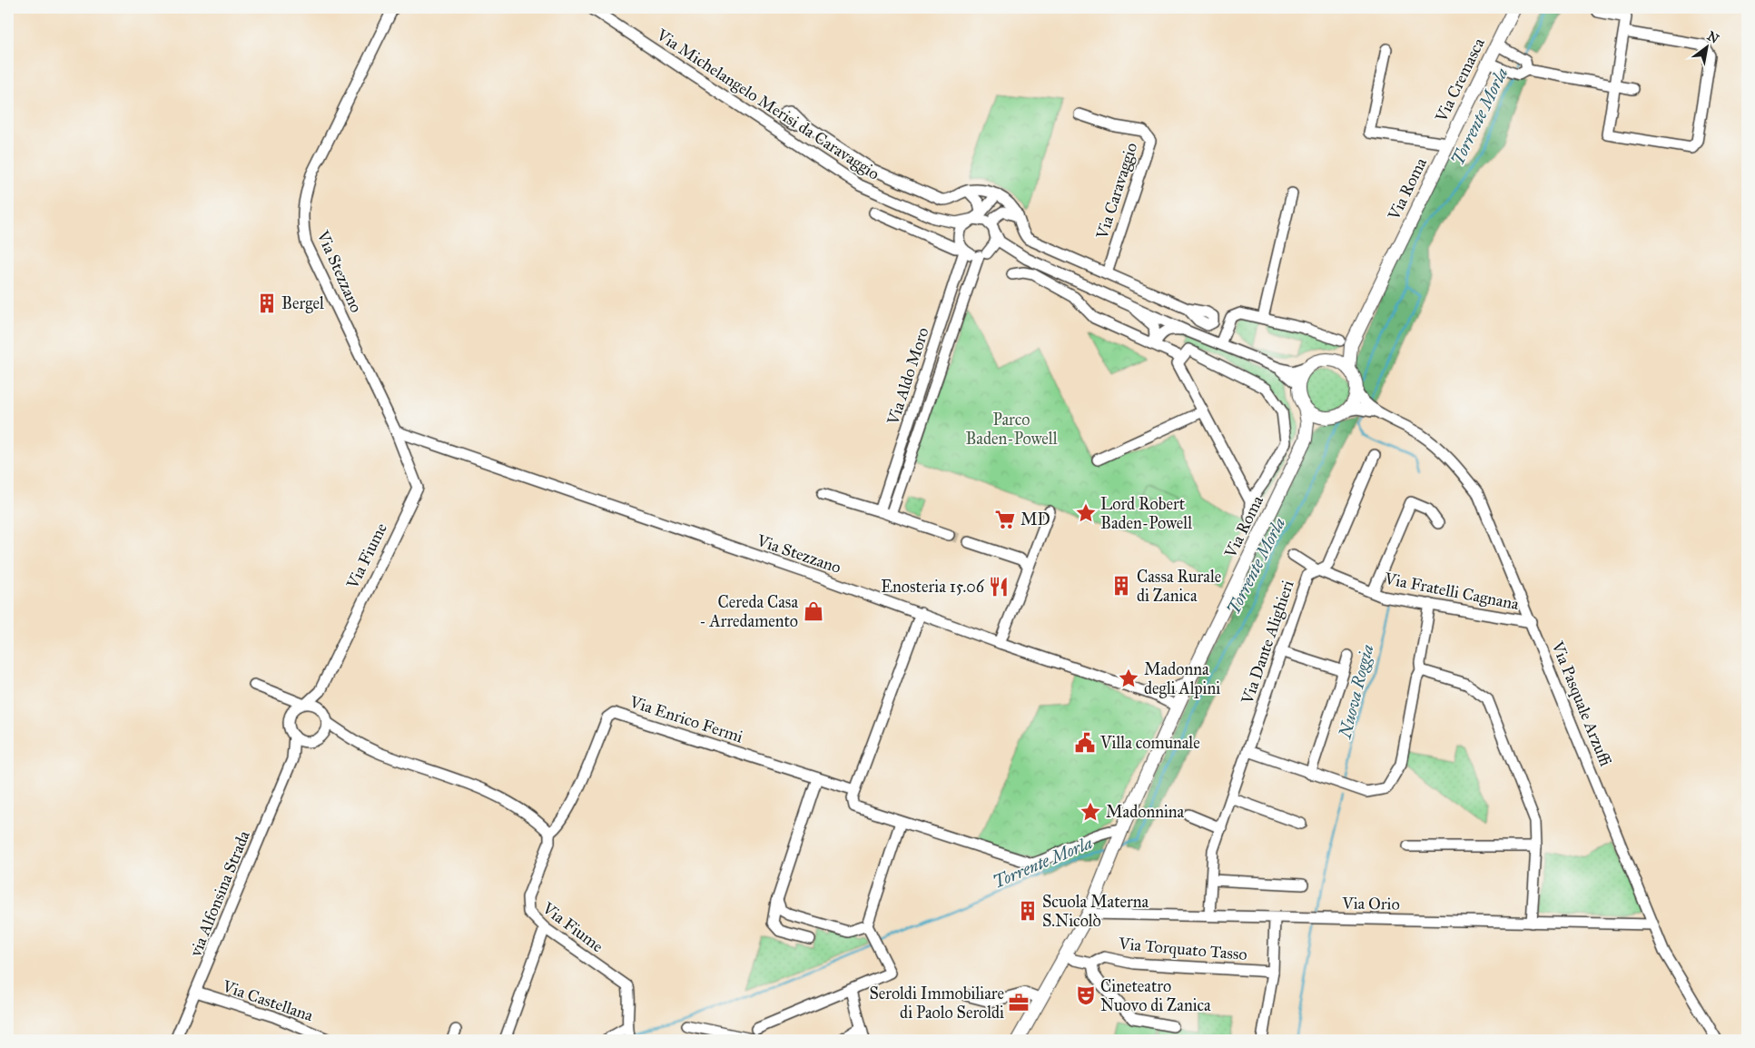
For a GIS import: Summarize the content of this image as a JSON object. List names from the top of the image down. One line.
{"streets":{"main road":["Via Cremasca","Via Roma"],"street":["Via Michelangelo Merisi da Caravaggio","Via Caravaggio","Via Stezzano","Via Aldo Moro","Via Fiume","Via Fratelli Cagnana","Via Dante Alighieri","Via Pasquale Arzuffi","Via Enrico Fermi","via Alfonsina Strada","Via Orio","Via Torquato Tasso","Via Castellana"]},"crossings":[["Via Cremasca","Via Roma"],["Via Michelangelo Merisi da Caravaggio","Via Roma"],["Via Michelangelo Merisi da Caravaggio","Via Aldo Moro"],["Via Michelangelo Merisi da Caravaggio","Via Pasquale Arzuffi"],["Via Roma","Via Stezzano"],["Via Roma","Via Pasquale Arzuffi"],["Via Roma","Via Orio"],["Via Roma","Via Torquato Tasso"],["Via Stezzano","Via Fiume"],["Via Fiume","Via Enrico Fermi"],["Via Fratelli Cagnana","Via Dante Alighieri"],["Via Fratelli Cagnana","Via Pasquale Arzuffi"],["Via Dante Alighieri","Via Orio"],["Via Pasquale Arzuffi","Via Orio"],["via Alfonsina Strada","Via Castellana"]],"water":["Torrente Morla","Nuova Roggia"],"parks":["Parco Baden-Powell"],"places":{"building":["Bergel","Cassa Rurale di Zanica","Scuola Materna S.Nicolò"],"place":["Lord Robert Baden-Powell","Madonna degli Alpini","Madonnina"],"supermarket":["MD"],"restaurant":["Enosteria 15.06"],"shop":["Cereda Casa - Arredamento"],"public building":["Villa comunale"],"theatre":["Cineteatro Nuovo di Zanica"],"office":["Seroldi Immobiliare di Paolo Seroldi"]},"north":"top right"}
